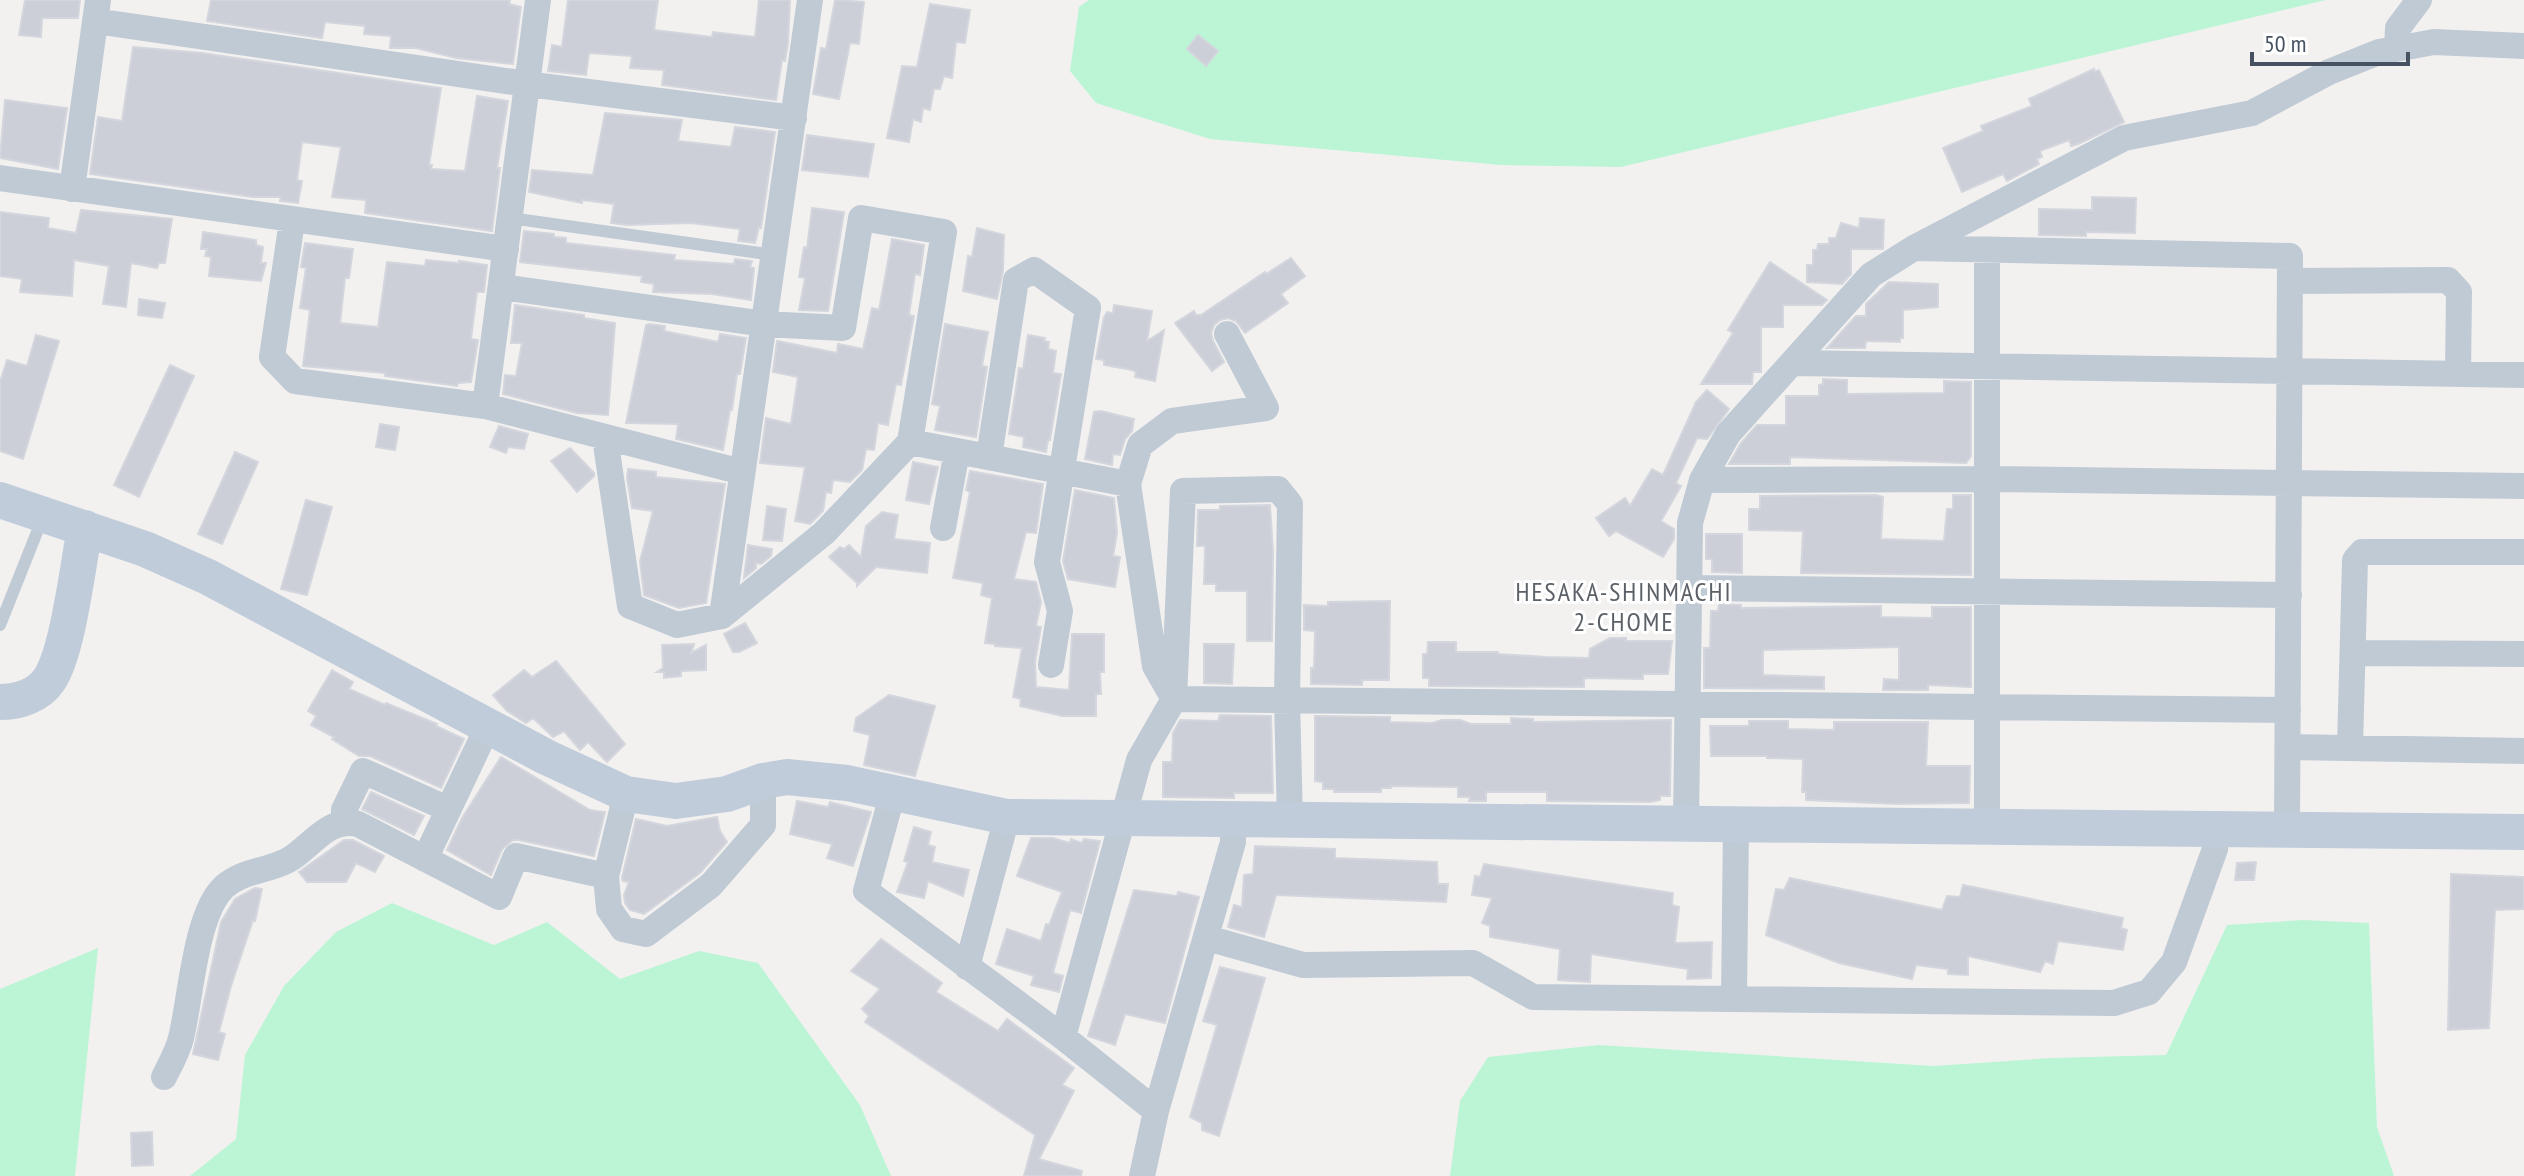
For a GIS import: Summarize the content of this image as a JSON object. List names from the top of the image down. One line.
{"districts":["HESAKA-SHINMACHI 2-CHOME"],"scale_bar":"50 m"}
